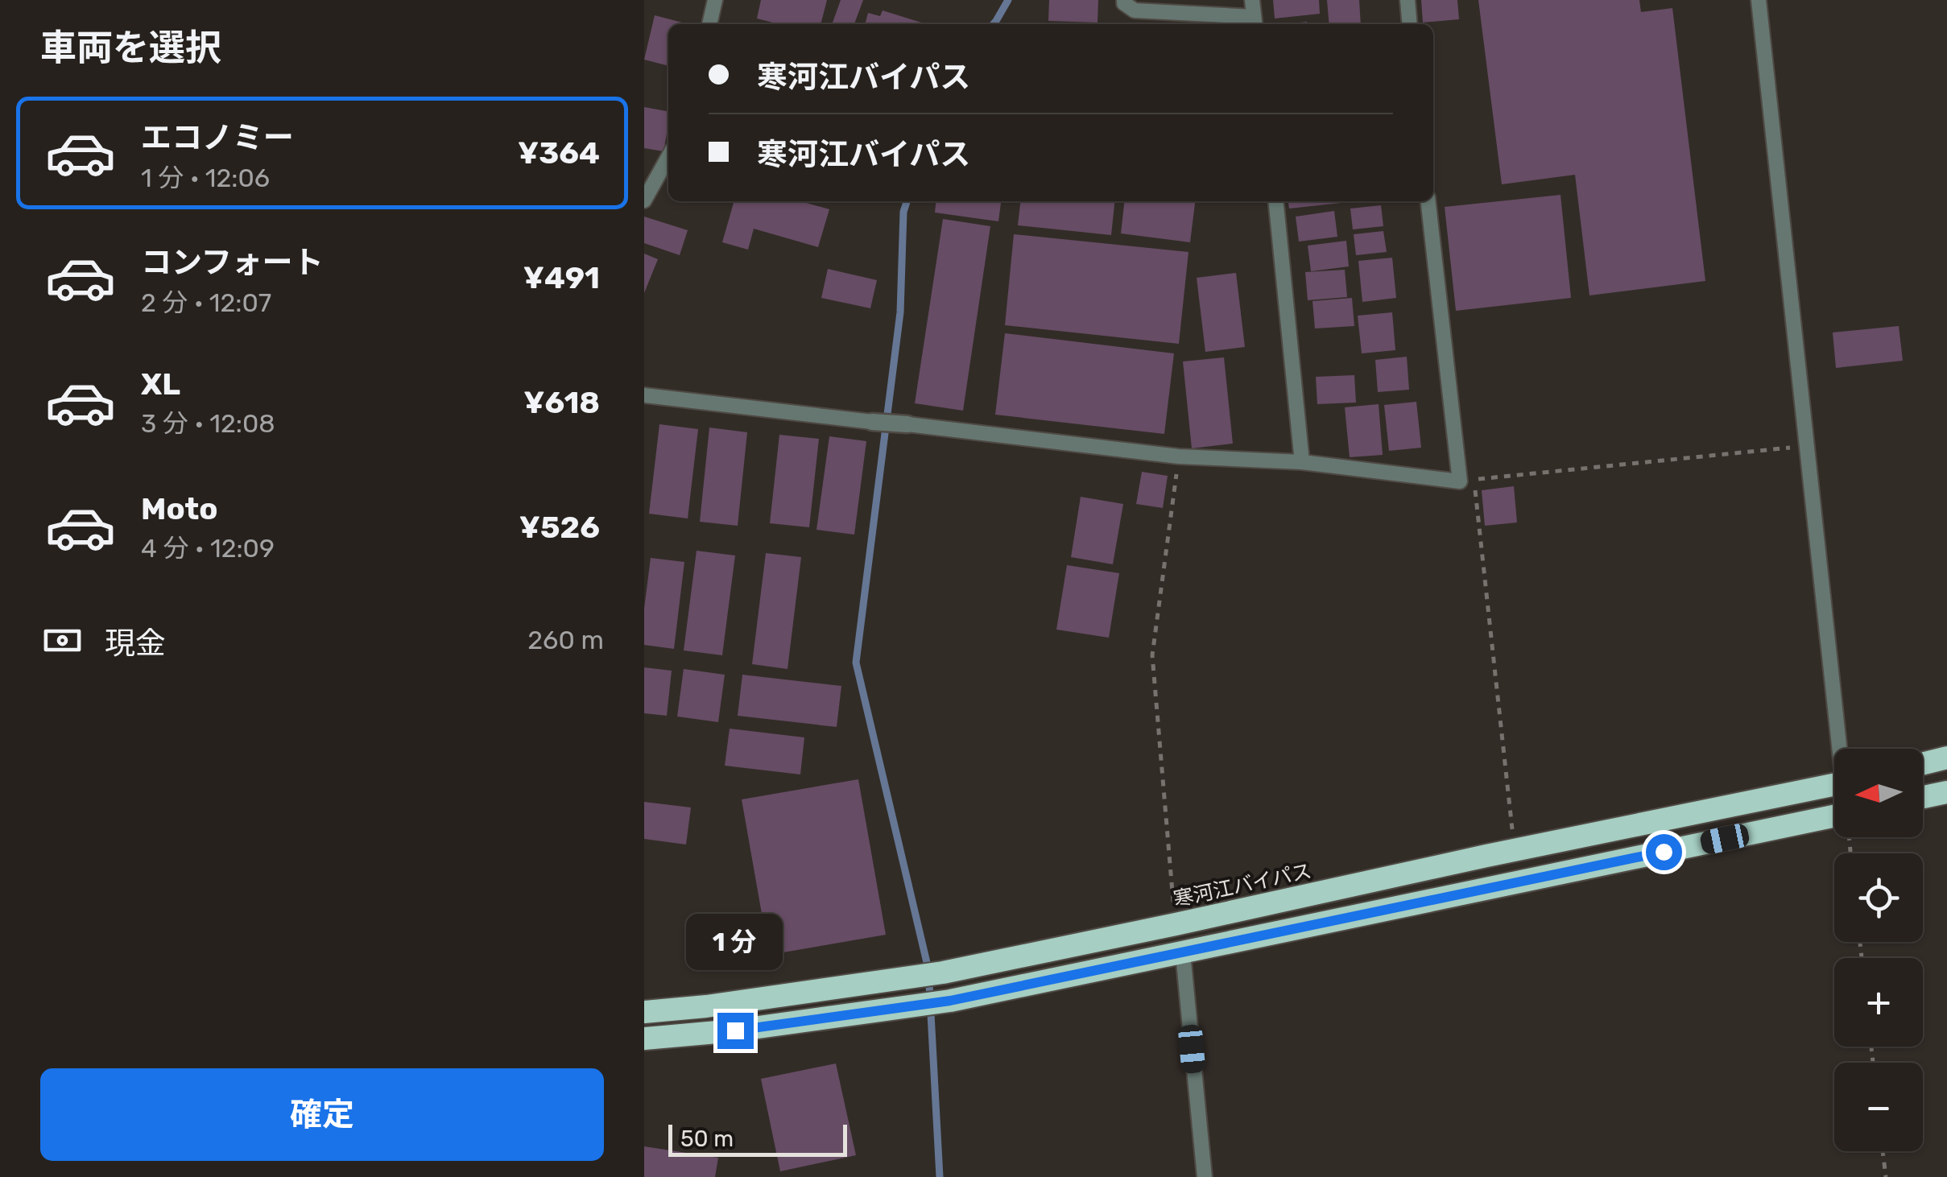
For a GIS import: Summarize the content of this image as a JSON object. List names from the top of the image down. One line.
{"streets":{"highway":["寒河江バイパス"]},"scale_bar":"50 m","north":"left","page":{"heading":"車両を選択","banner":["寒河江バイパス","寒河江バイパス"],"list":[{"name":"エコノミー","note":"1 分 · 12:06","value":"¥364"},{"name":"コンフォート","note":"2 分 · 12:07","value":"¥491"},{"name":"XL","note":"3 分 · 12:08","value":"¥618"},{"name":"Moto","note":"4 分 · 12:09","value":"¥526"}],"pay":["現金","260 m"],"map_buttons":["+","−"],"bubble":"1 分","buttons":"確定","scale":"50 m"}}
